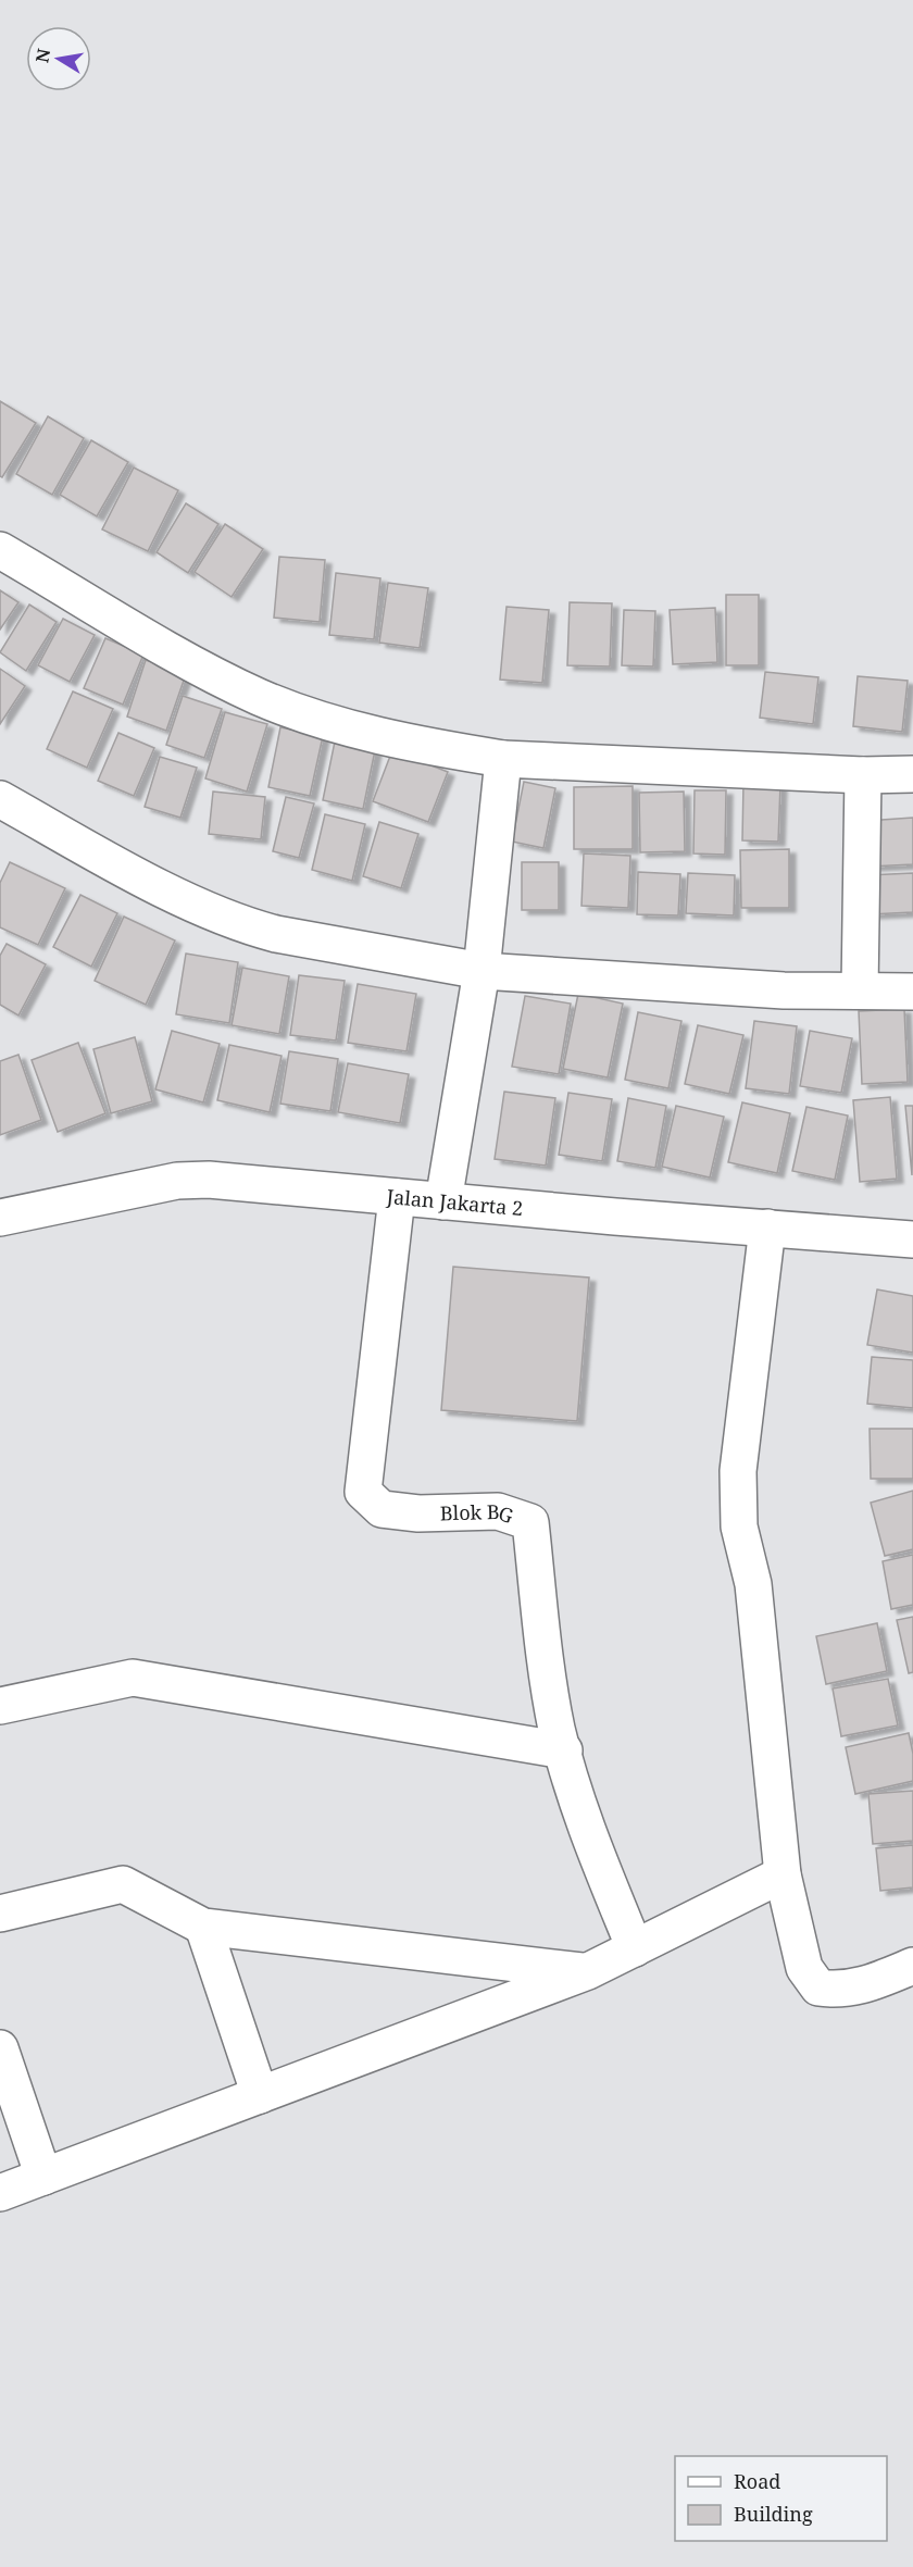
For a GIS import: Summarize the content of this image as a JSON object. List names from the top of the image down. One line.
{"streets":{"street":["Jalan Jakarta 2","Blok BG"]},"crossings":[["Jalan Jakarta 2","Blok BG"]],"legend":["Road","Building"],"north":"left"}
